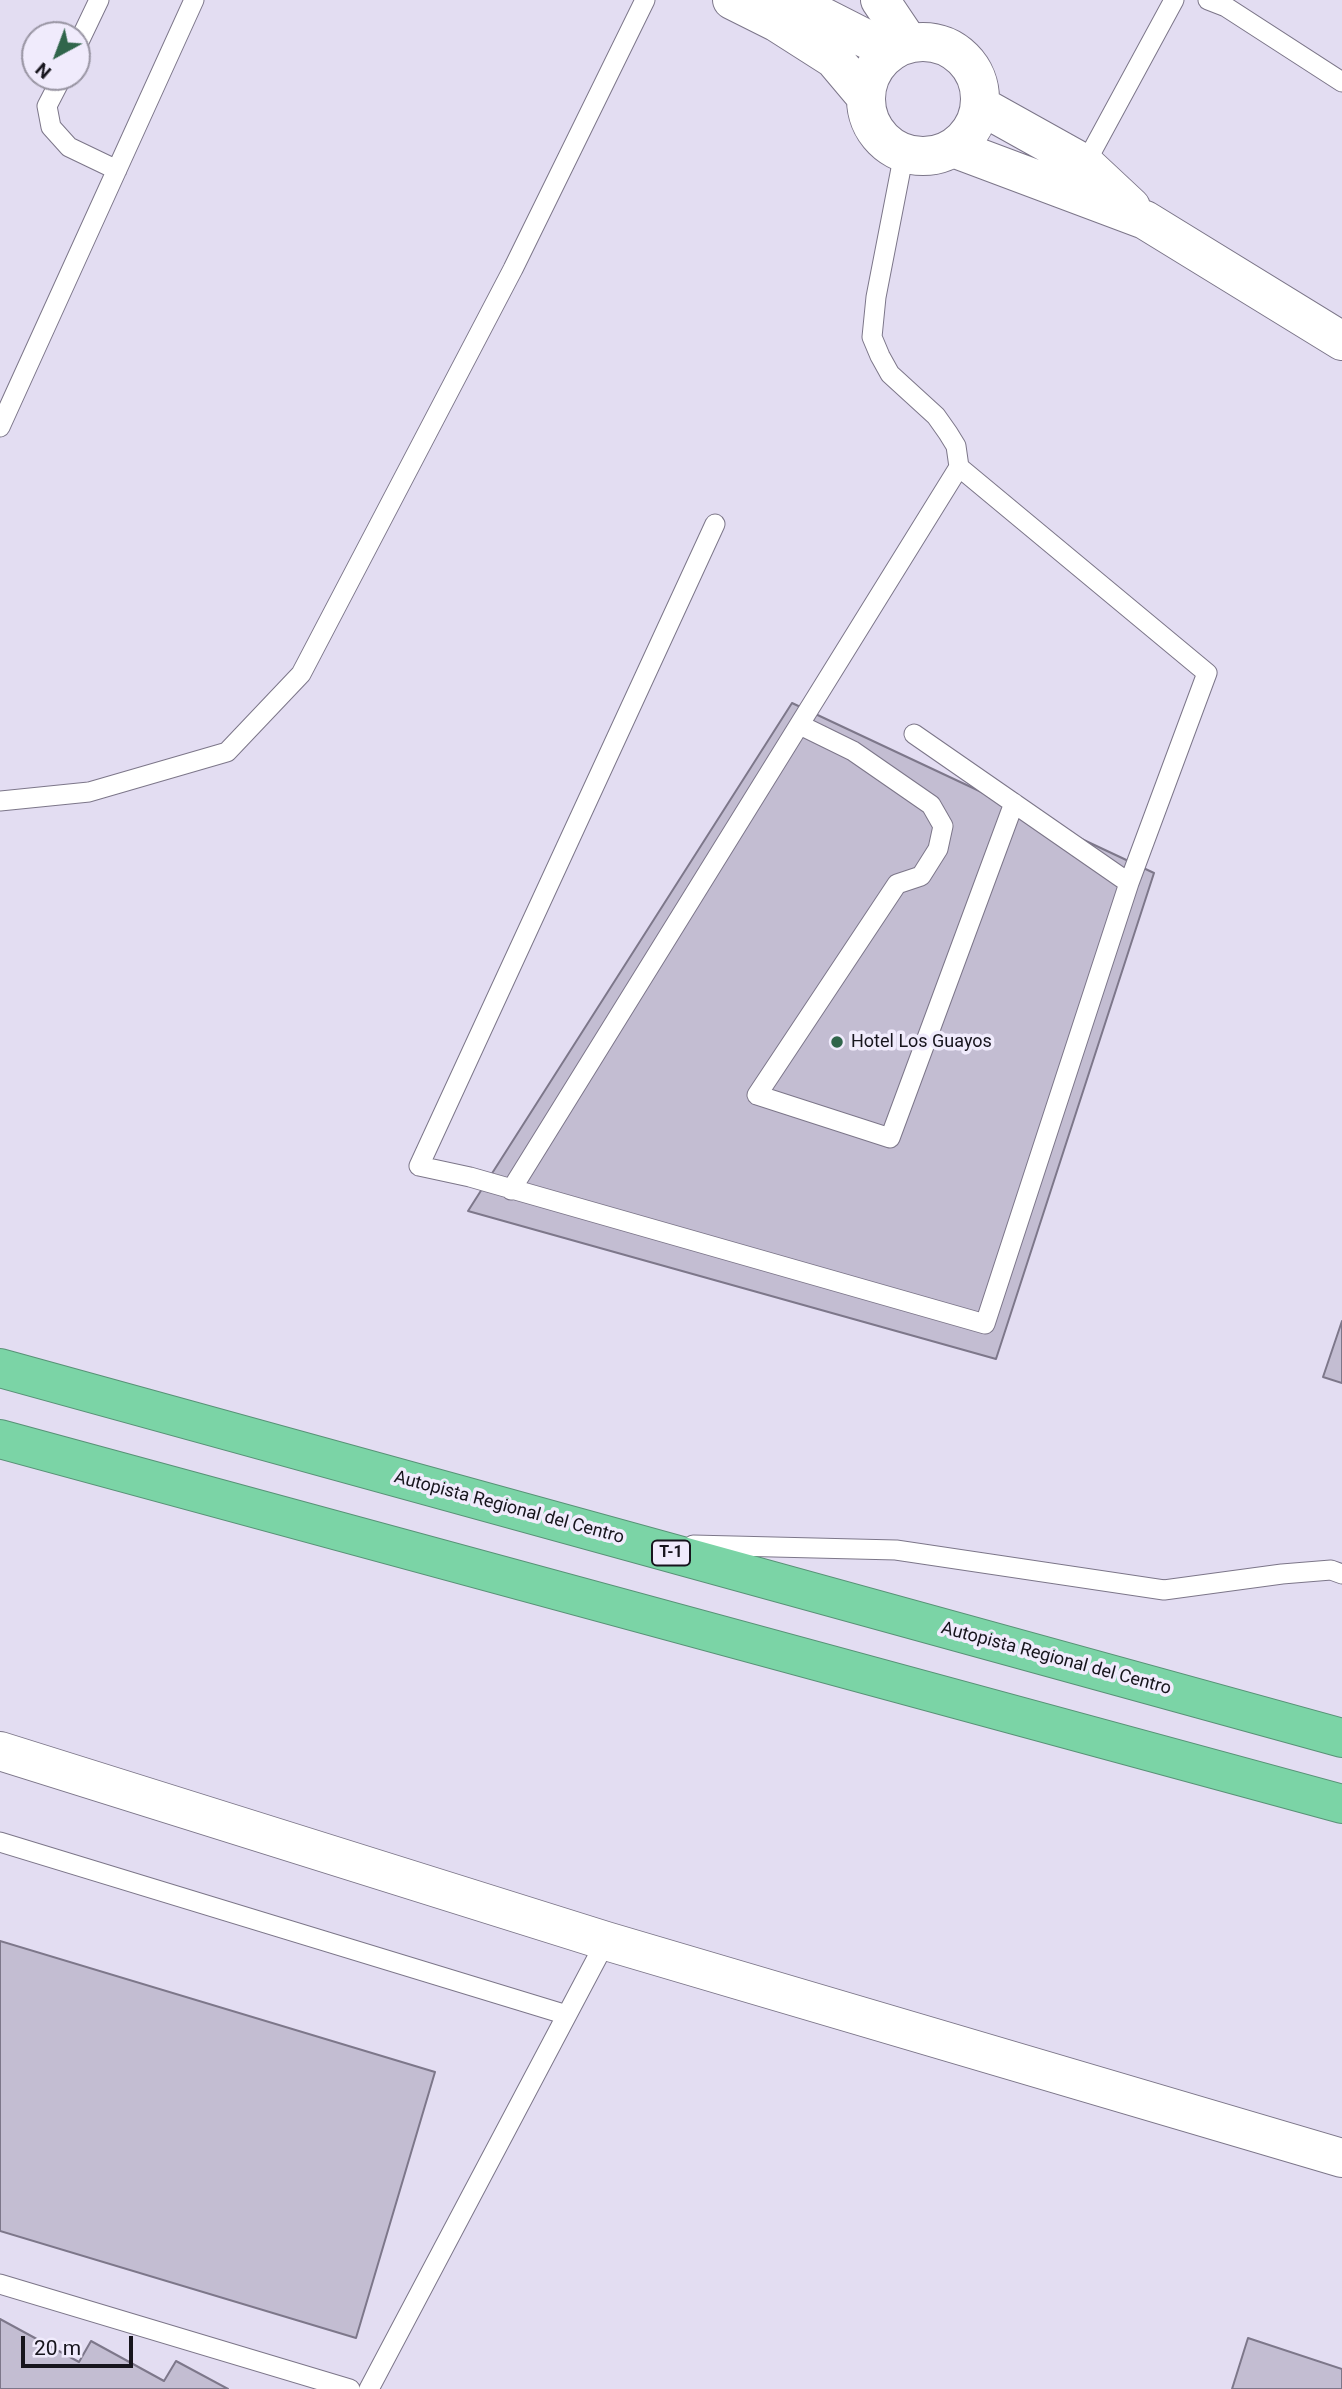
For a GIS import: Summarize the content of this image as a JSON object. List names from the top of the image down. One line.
{"streets":{"highway":["Autopista Regional del Centro","T-1"]},"places":["Hotel Los Guayos"],"scale_bar":"20 m","north":"bottom left"}
